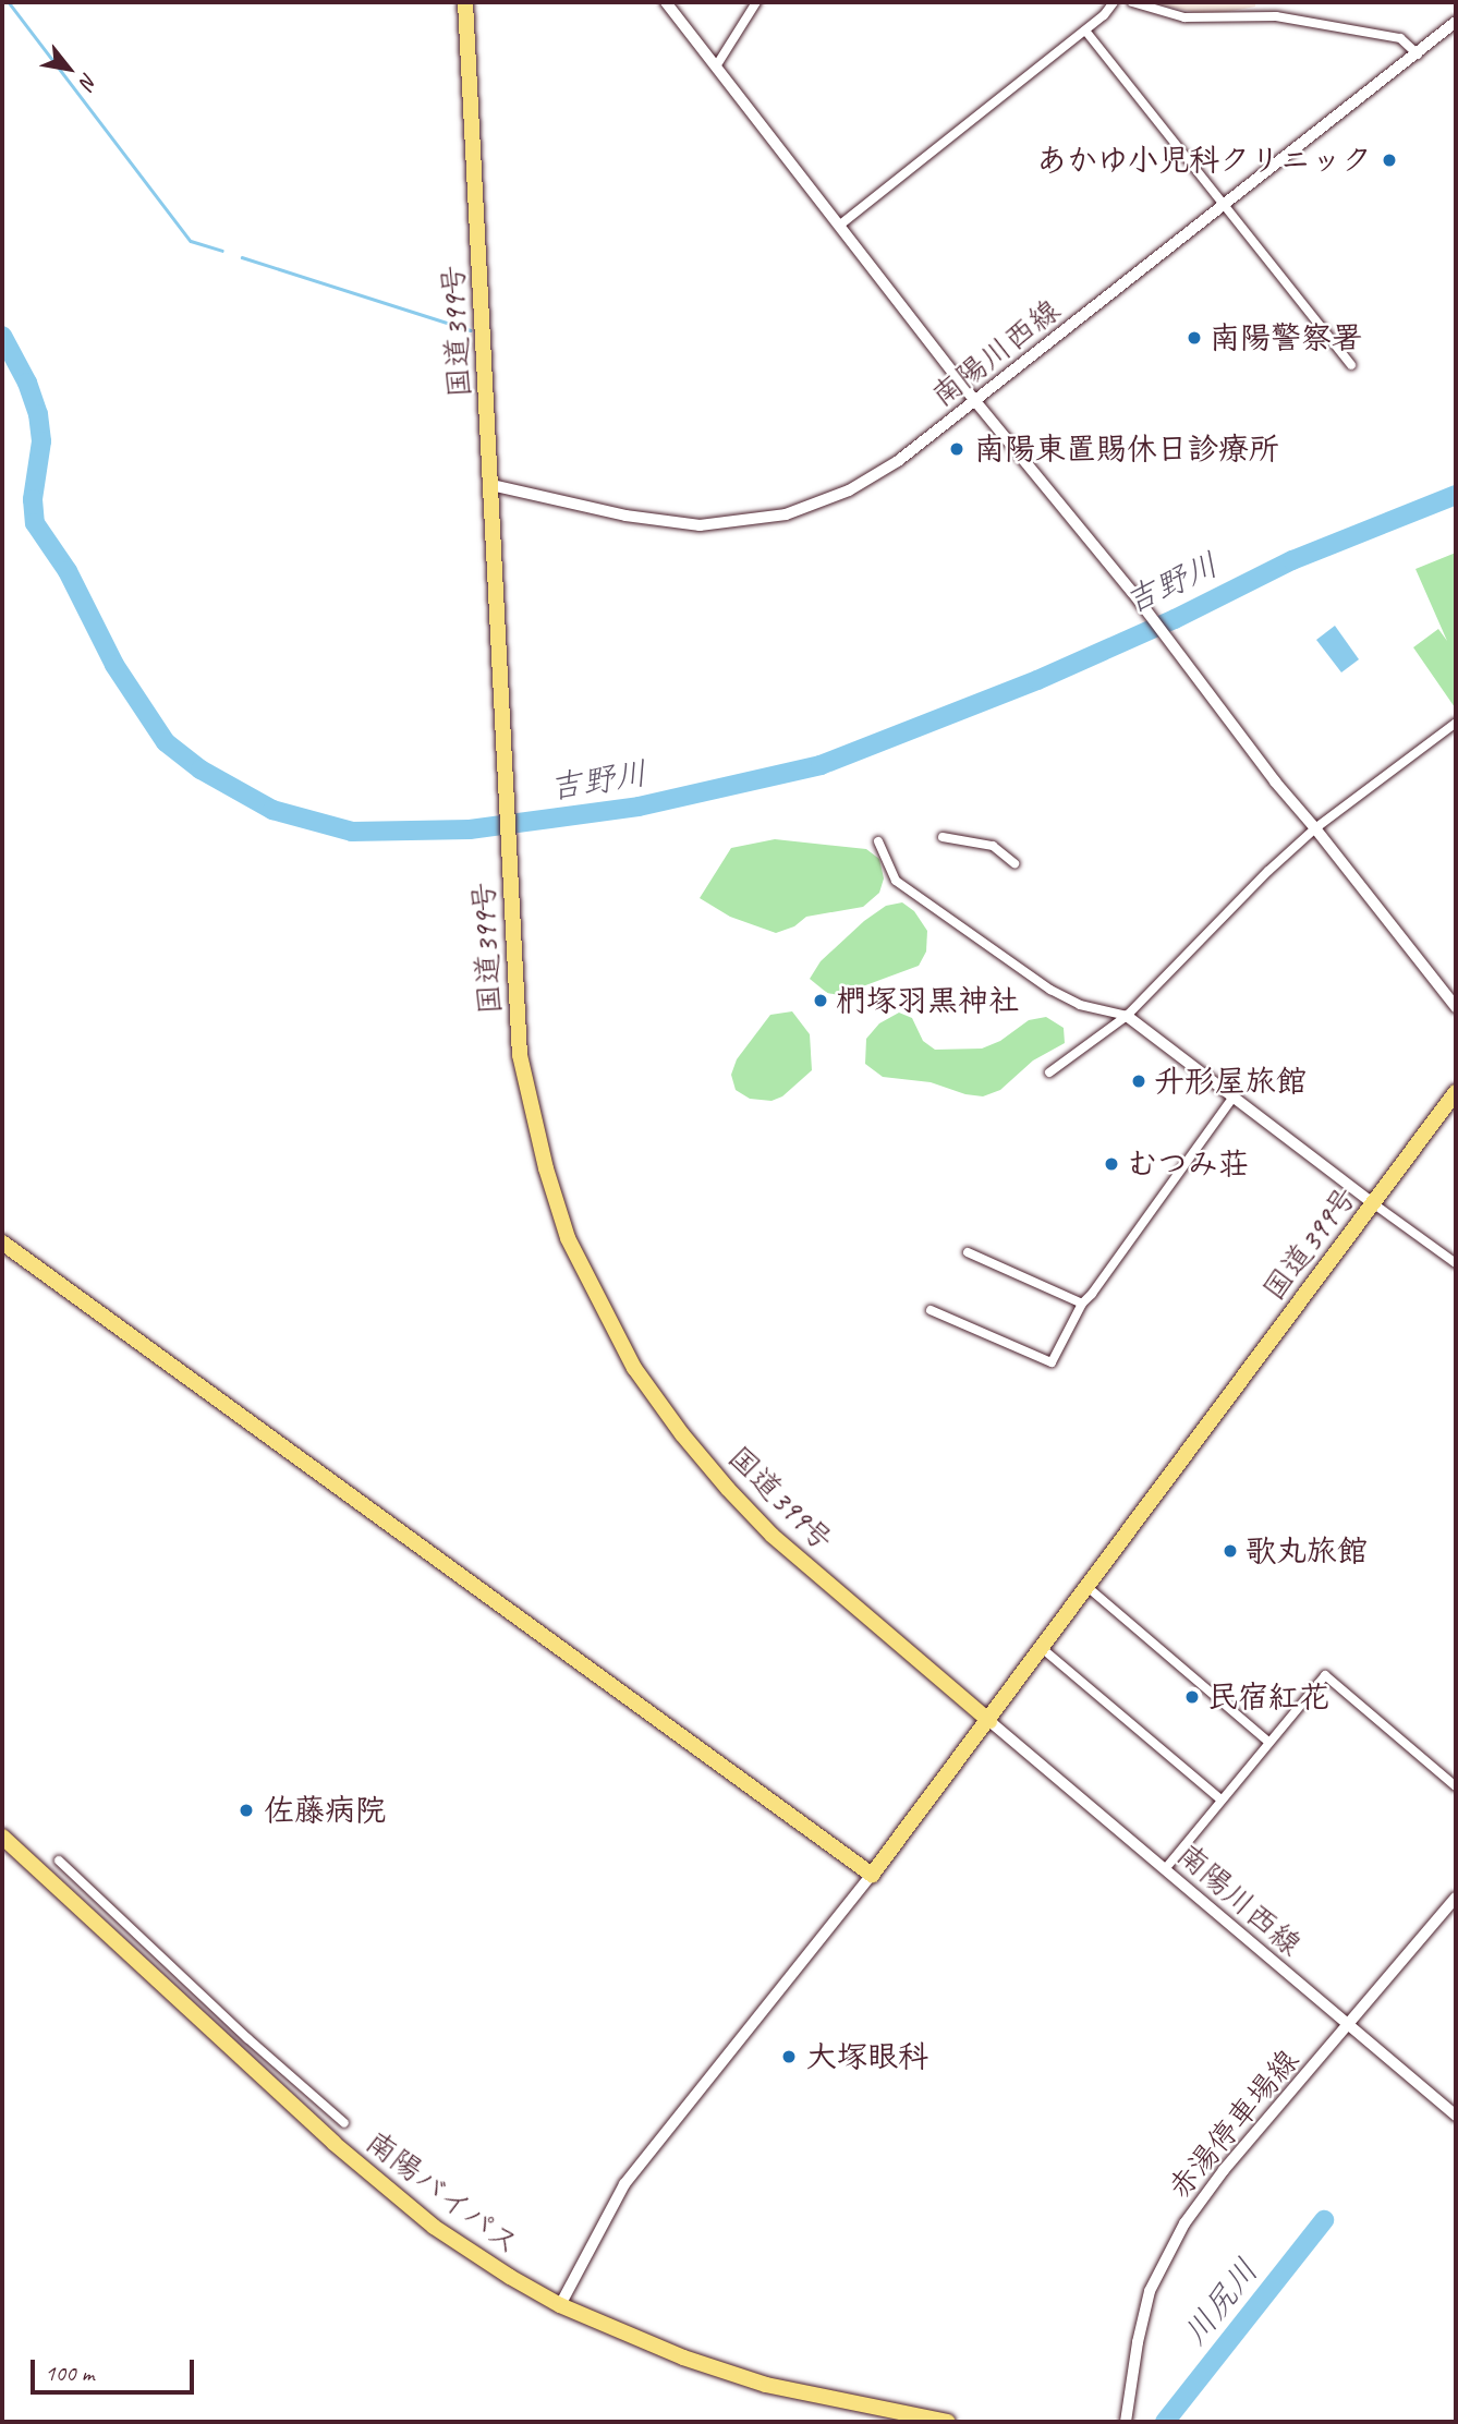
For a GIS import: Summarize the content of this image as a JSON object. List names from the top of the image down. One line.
{"streets":{"highway":["国道399号","南陽バイパス"],"main road":["南陽川西線","赤湯停車場線"]},"crossings":[["国道399号","南陽川西線"],["南陽川西線","赤湯停車場線"]],"water":["吉野川","川尻川"],"places":["あかゆ小児科クリニック","南陽警察署","南陽東置賜休日診療所","椚塚羽黒神社","升形屋旅館","むつみ荘","歌丸旅館","民宿紅花","佐藤病院","大塚眼科"],"scale_bar":"100 m","north":"bottom right"}
